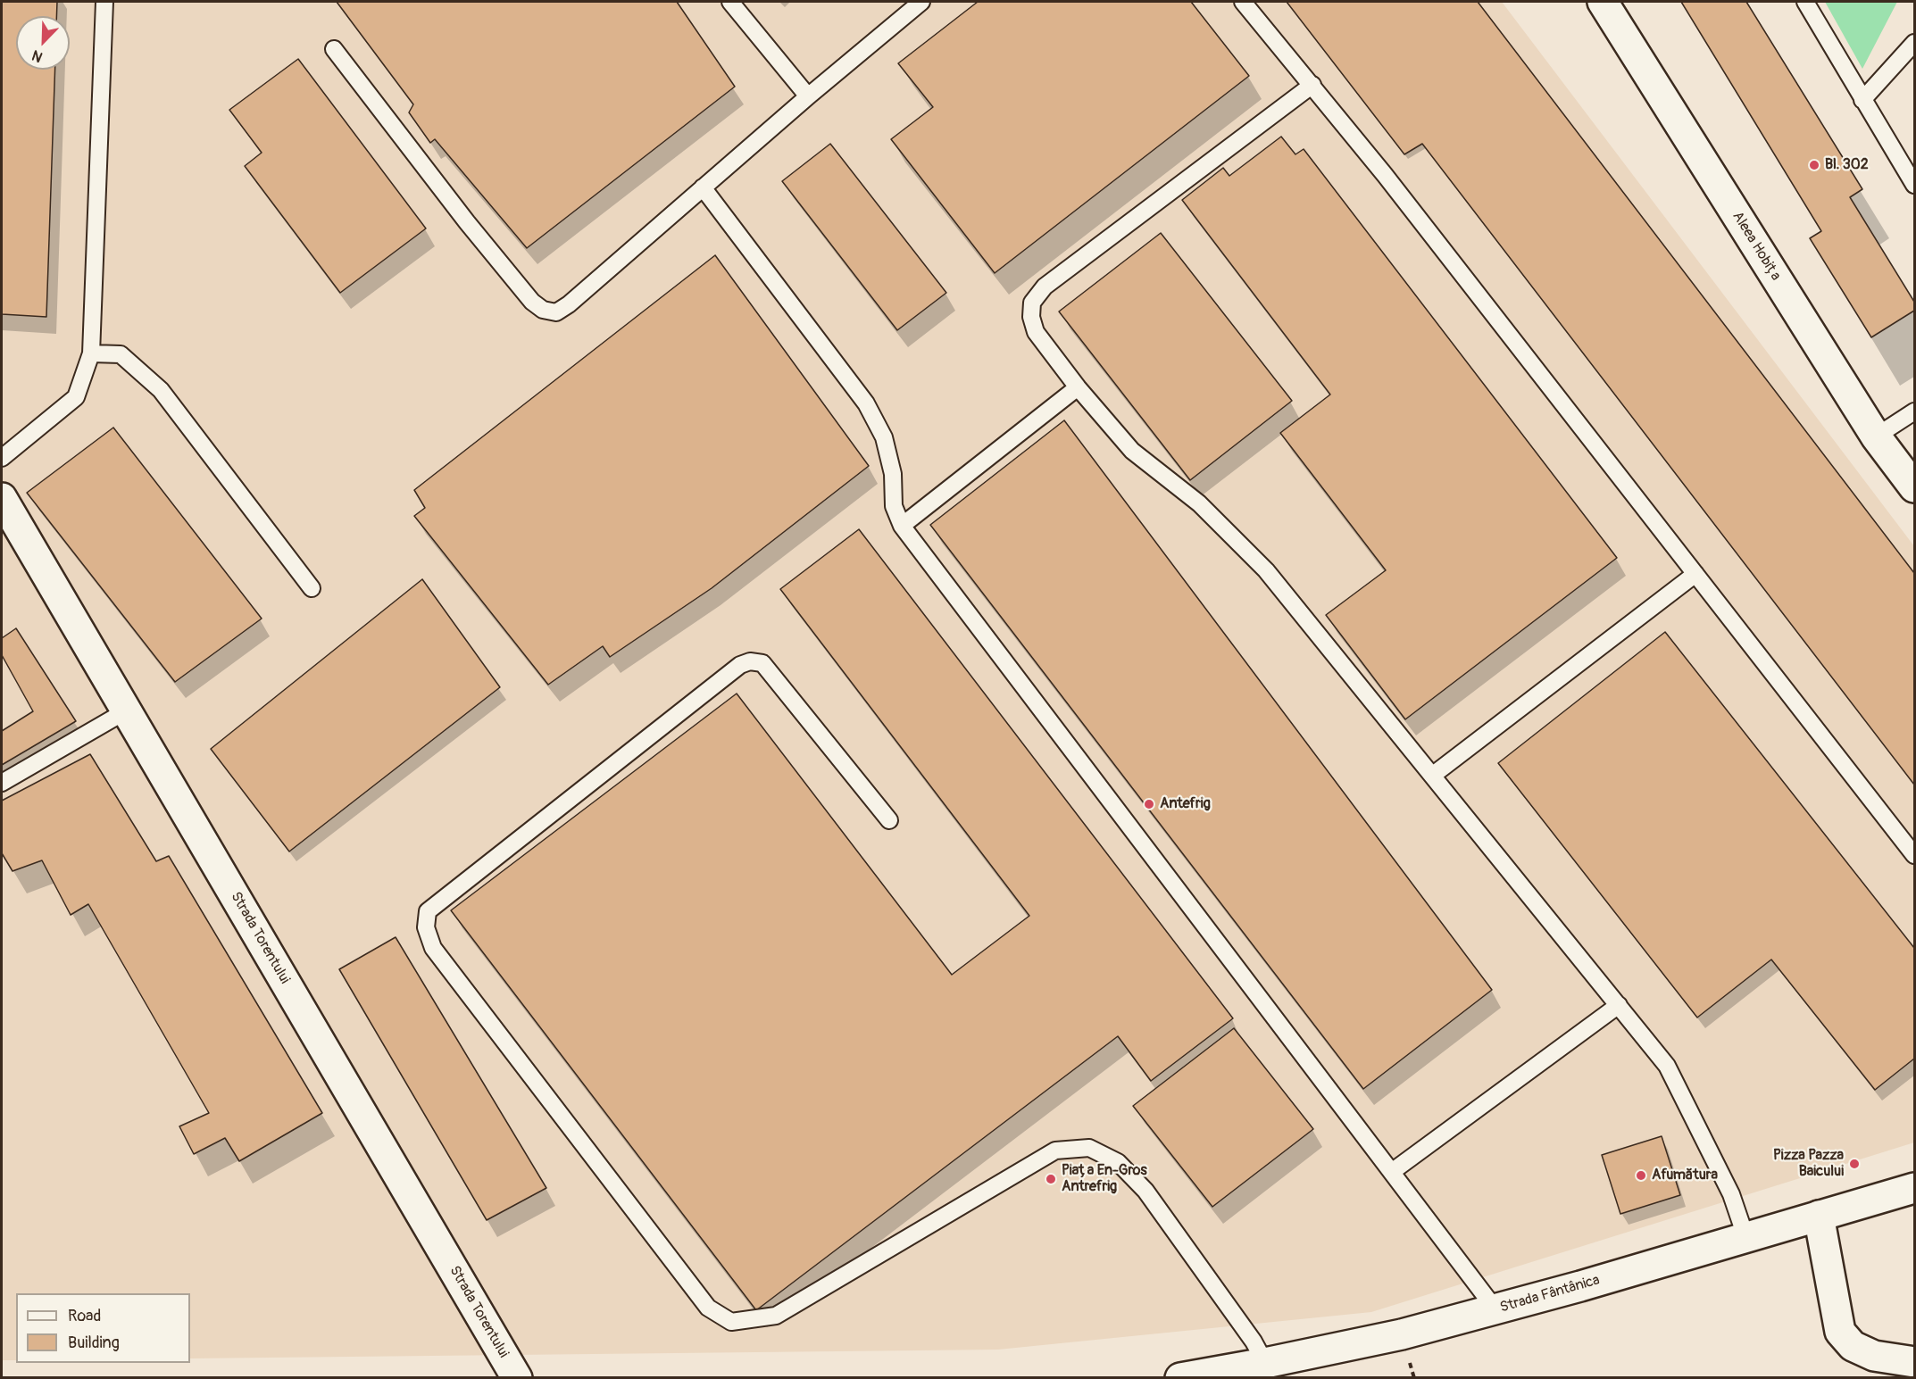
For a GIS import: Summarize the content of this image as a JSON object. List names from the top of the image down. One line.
{"streets":{"street":["Aleea Hobița","Strada Torentului","Strada Fântânica"]},"places":["Bl. 302","Antefrig","Pizza Pazza Baicului","Afumătura","Piața En-Gros Antrefrig"],"legend":["Road","Building"],"north":"bottom left"}
